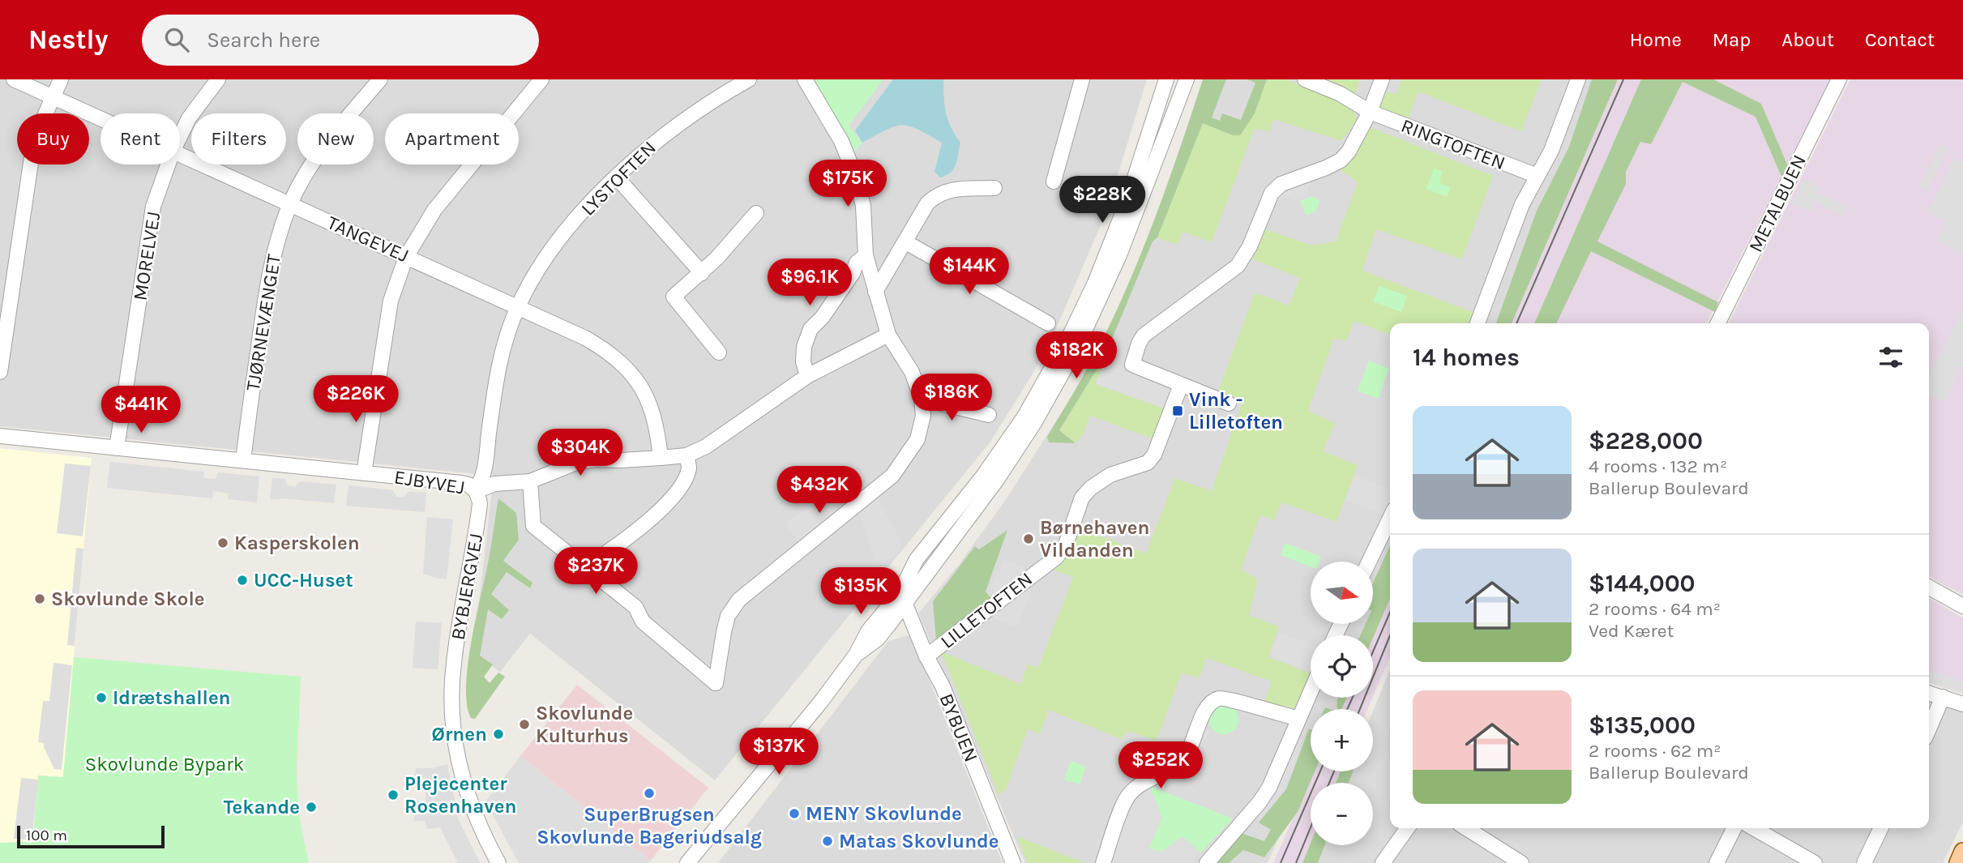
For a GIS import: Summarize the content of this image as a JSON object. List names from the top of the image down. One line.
{"streets":{"street":["RINGTOFTEN","LYSTOFTEN","METALBUEN","TANGEVEJ","MORELVEJ","TJØRNEVÆNGET","EJBYVEJ","BYBJERGVEJ","LILLETOFTEN","BYBUEN"]},"crossings":[["LYSTOFTEN","TANGEVEJ"],["LYSTOFTEN","BYBJERGVEJ"],["TANGEVEJ","TJØRNEVÆNGET"],["TANGEVEJ","EJBYVEJ"],["TANGEVEJ","BYBJERGVEJ"],["MORELVEJ","EJBYVEJ"],["TJØRNEVÆNGET","EJBYVEJ"],["EJBYVEJ","BYBJERGVEJ"],["LILLETOFTEN","BYBUEN"]],"parks":["Skovlunde Bypark"],"places":{"transit":["Vink - Lilletoften"],"other":["Børnehaven Vildanden","Kasperskolen","UCC-Huset","Skovlunde Skole","Idrætshallen","Skovlunde Kulturhus","Ørnen","SuperBrugsen Skovlunde Bageriudsalg","Plejecenter Rosenhaven","Tekande","MENY Skovlunde","Matas Skovlunde"]},"scale_bar":"100 m","north":"right","page":{"header":"Nestly","search":"Search here","nav":["Home","Map","About","Contact"],"chip":["Buy","Rent","Filters","New","Apartment"],"price":["$175K","$228K","$144K","$96.1K","$182K","$186K","$226K","$441K","$304K","$432K","$237K","$135K","$137K","$252K"],"heading":"14 homes","list":[{"name":"$228,000","note":"4 rooms · 132 m² · Ballerup Boulevard"},{"name":"$144,000","note":"2 rooms · 64 m² · Ved Kæret"},{"name":"$135,000","note":"2 rooms · 62 m² · Ballerup Boulevard"}],"map_buttons":["+","−"],"scale":"100 m"}}
